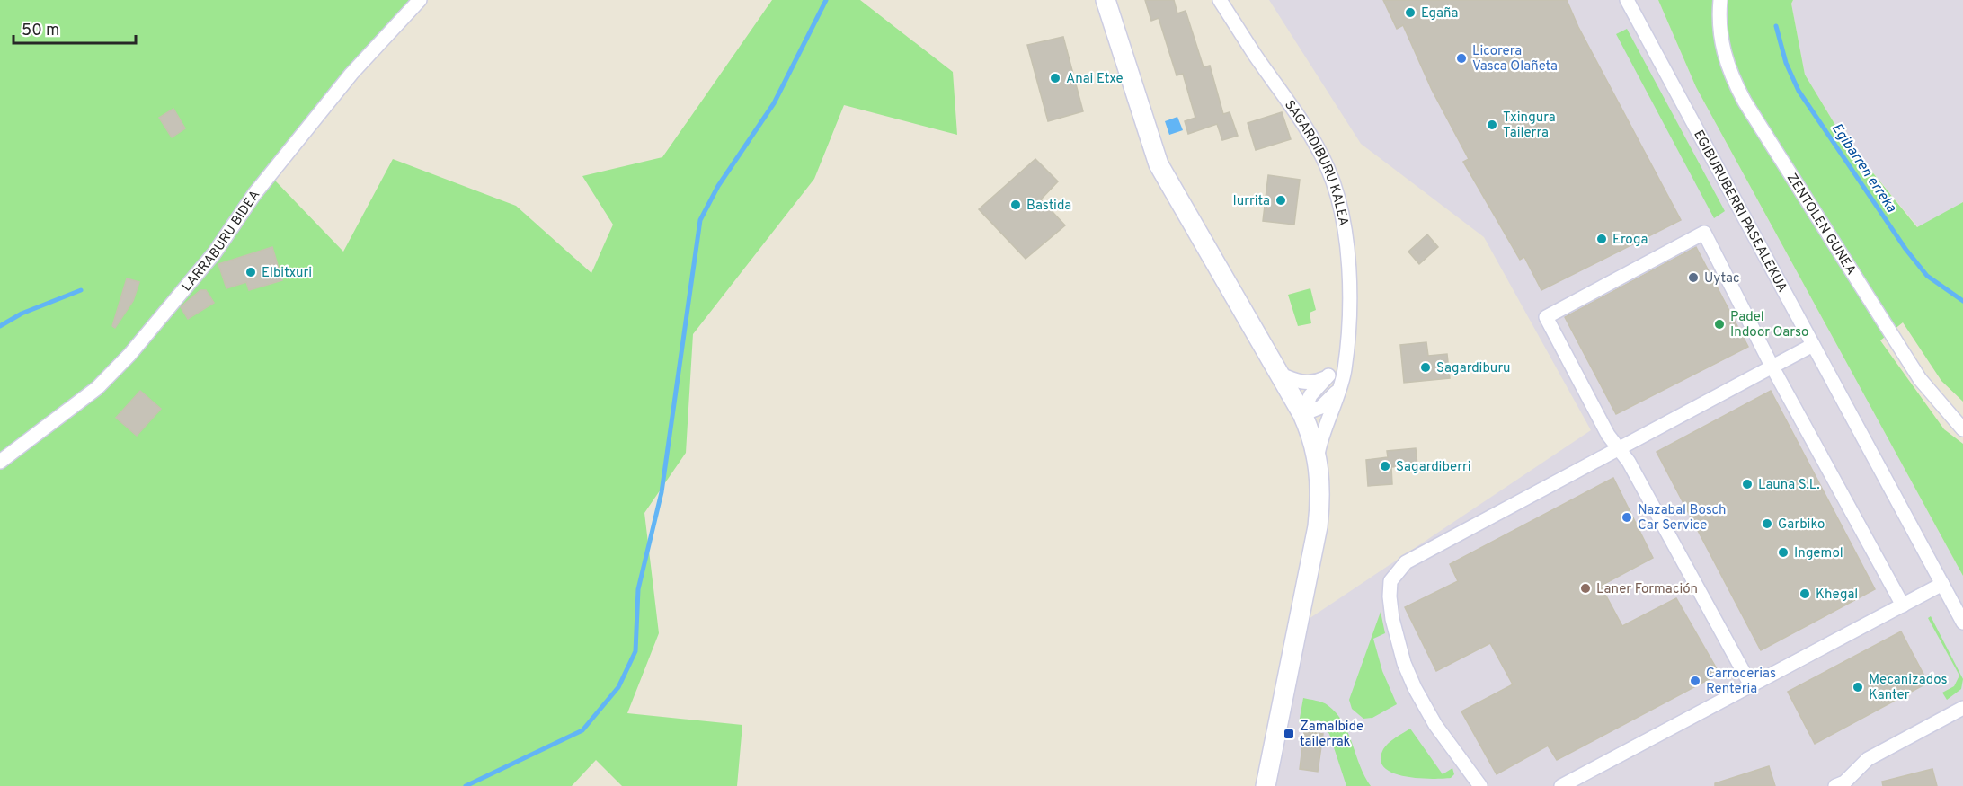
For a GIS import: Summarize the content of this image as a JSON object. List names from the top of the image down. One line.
{"streets":{"street":["SAGARDIBURU KALEA","EGIBURUBERRI PASEALEKUA","ZENTOLEN GUNEA","LARRABURU BIDEA"]},"water":["Egibarren erreka"],"places":{"other":["Egaña","Licorera Vasca Olañeta","Anai Etxe","Txingura Tailerra","Iurrita","Bastida","Eroga","Elbitxuri","Uytac","Padel Indoor Oarso","Sagardiburu","Sagardiberri","Launa S.L.","Nazabal Bosch Car Service","Garbiko","Ingemol","Laner Formación","Khegal","Carrocerias Renteria","Mecanizados Kanter"],"transit":["Zamalbide tailerrak"]},"scale_bar":"50 m"}
